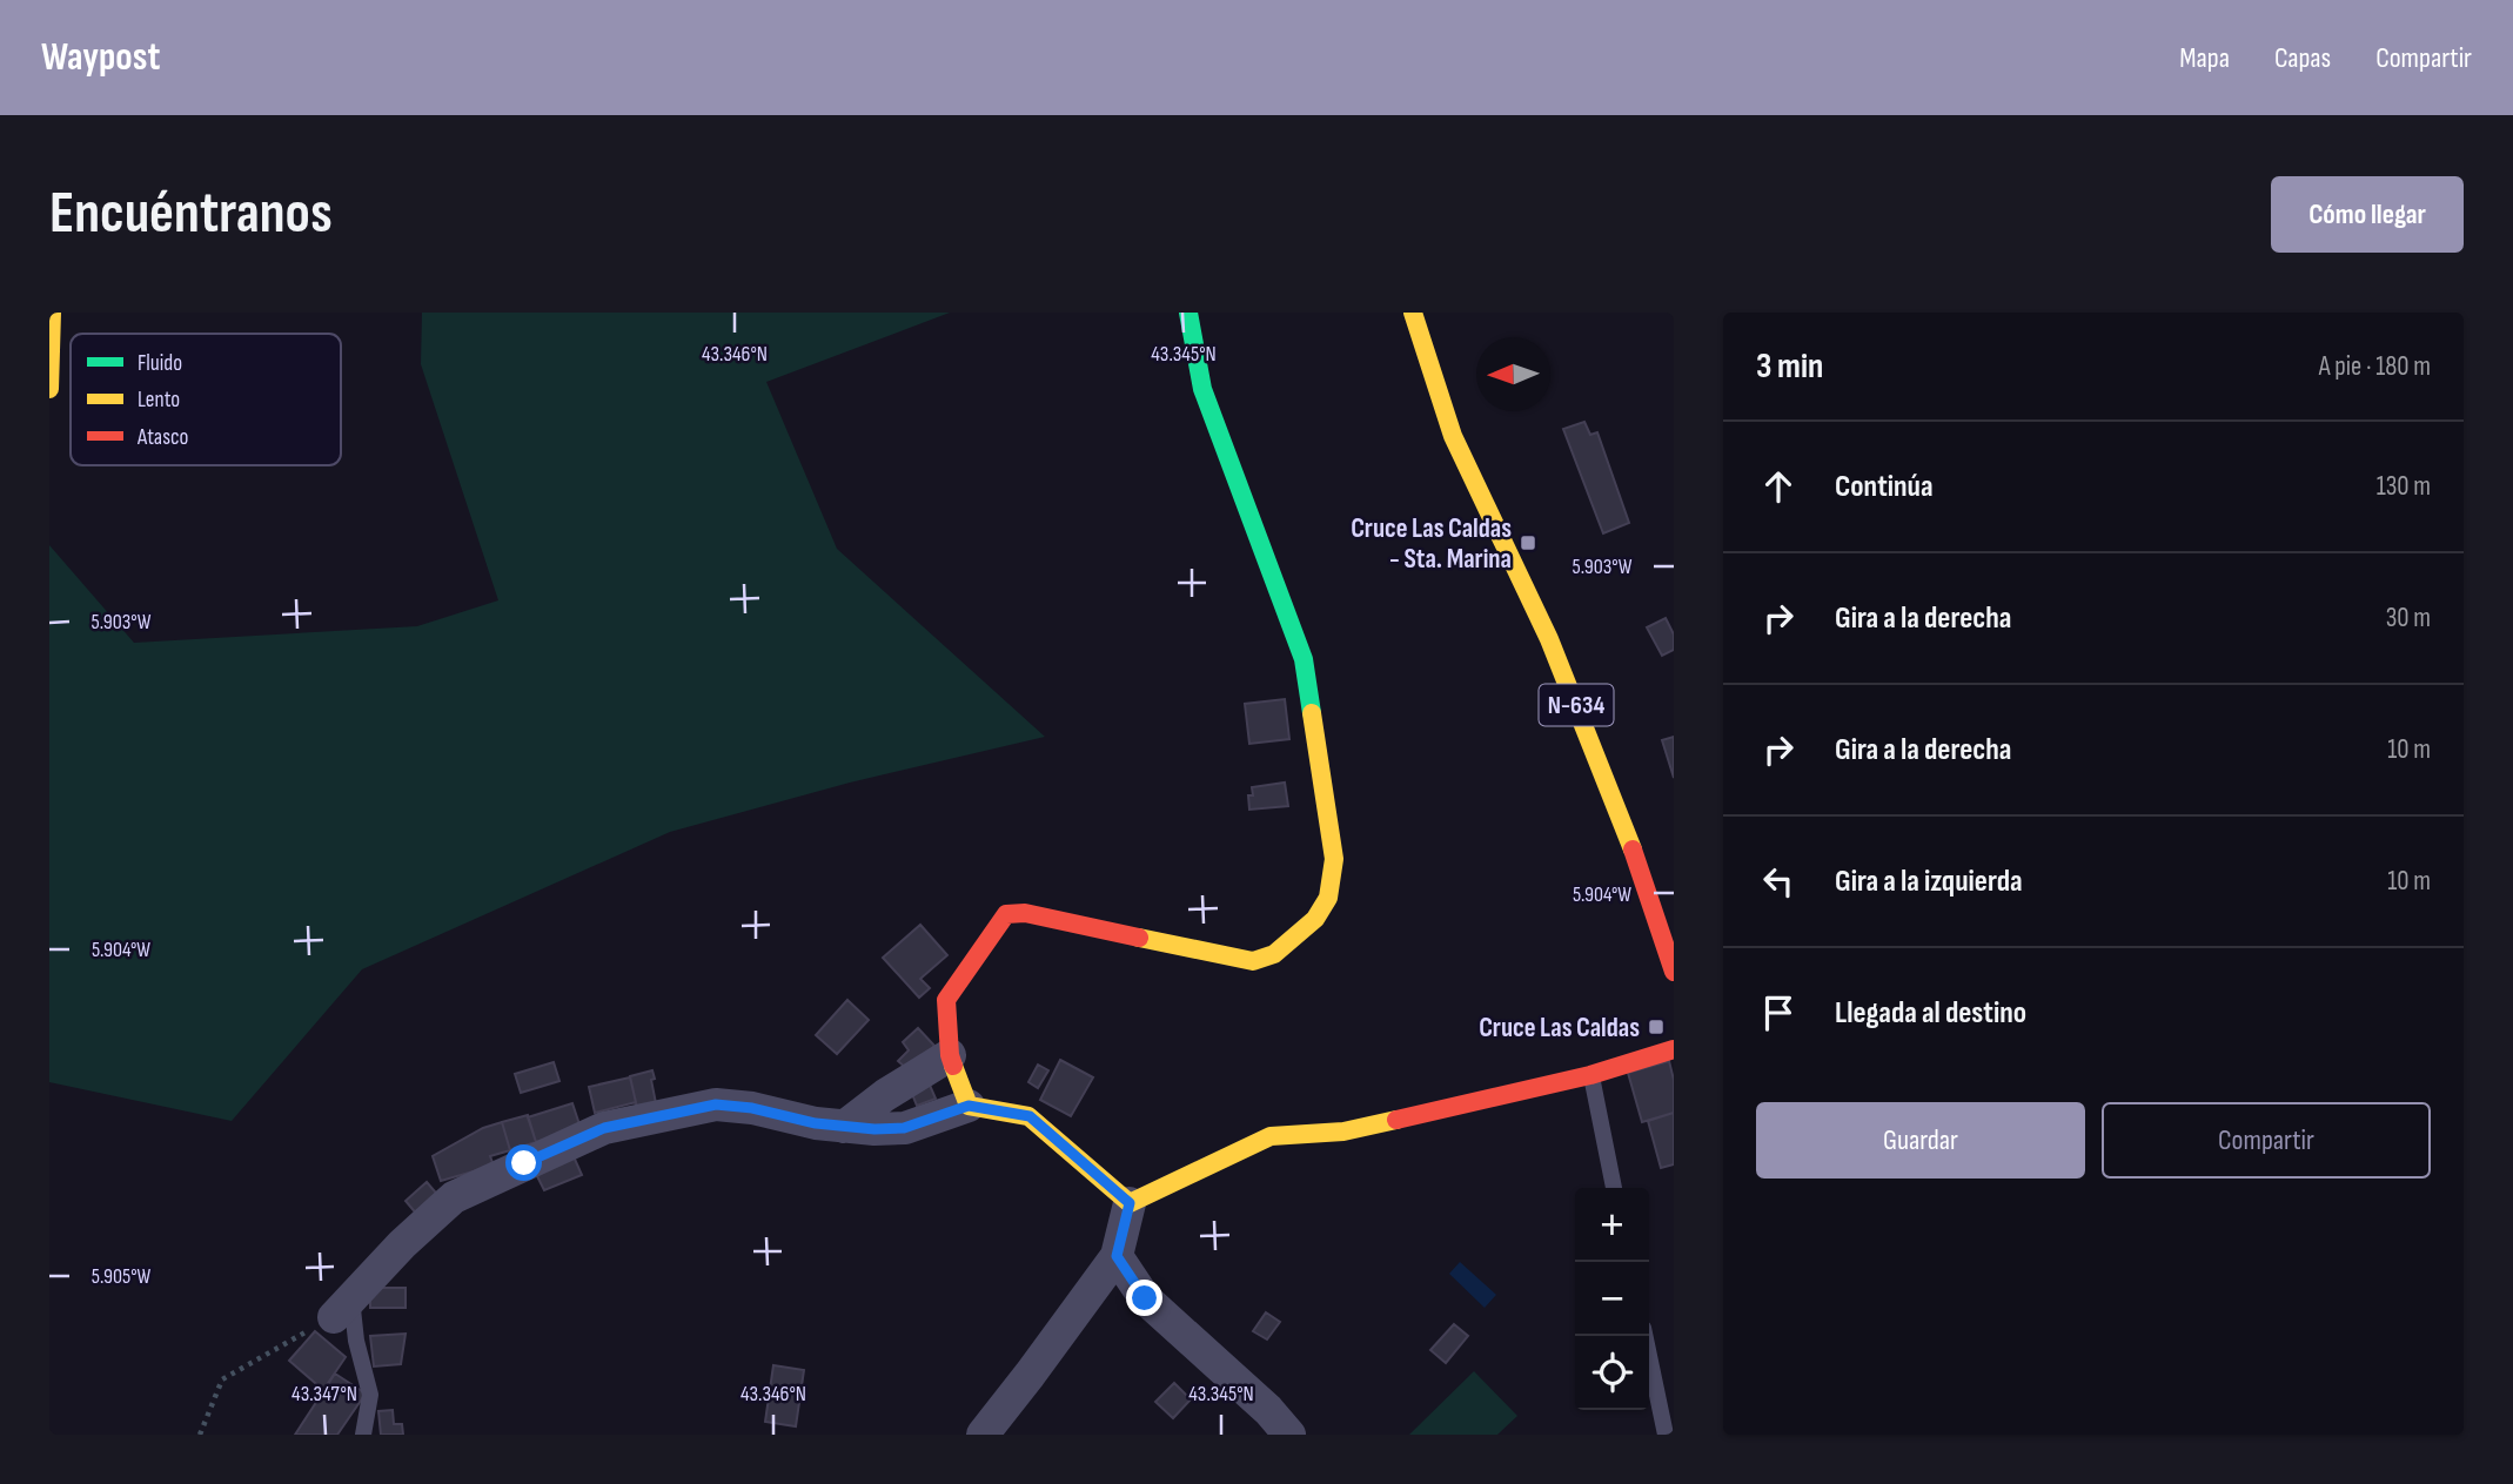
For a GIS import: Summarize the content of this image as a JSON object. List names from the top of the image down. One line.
{"streets":{"main road":["N-634"]},"places":{"transit":["Cruce Las Caldas - Sta. Marina","Cruce Las Caldas"]},"legend":["Fluido","Lento","Atasco"],"north":"left","page":{"header":"Waypost","nav":["Mapa","Capas","Compartir"],"buttons":["Cómo llegar",["Guardar","Compartir"]],"title":"Encuéntranos","heading":["3 min","A pie · 180 m"],"list":[["Continúa","130 m"],["Gira a la derecha","30 m"],["Gira a la derecha","10 m"],["Gira a la izquierda","10 m"],"Llegada al destino"],"map_buttons":["+","−"]},"coordinates":["43.346°N","43.345°N","5.903°W","5.904°W","5.905°W","43.347°N"]}
